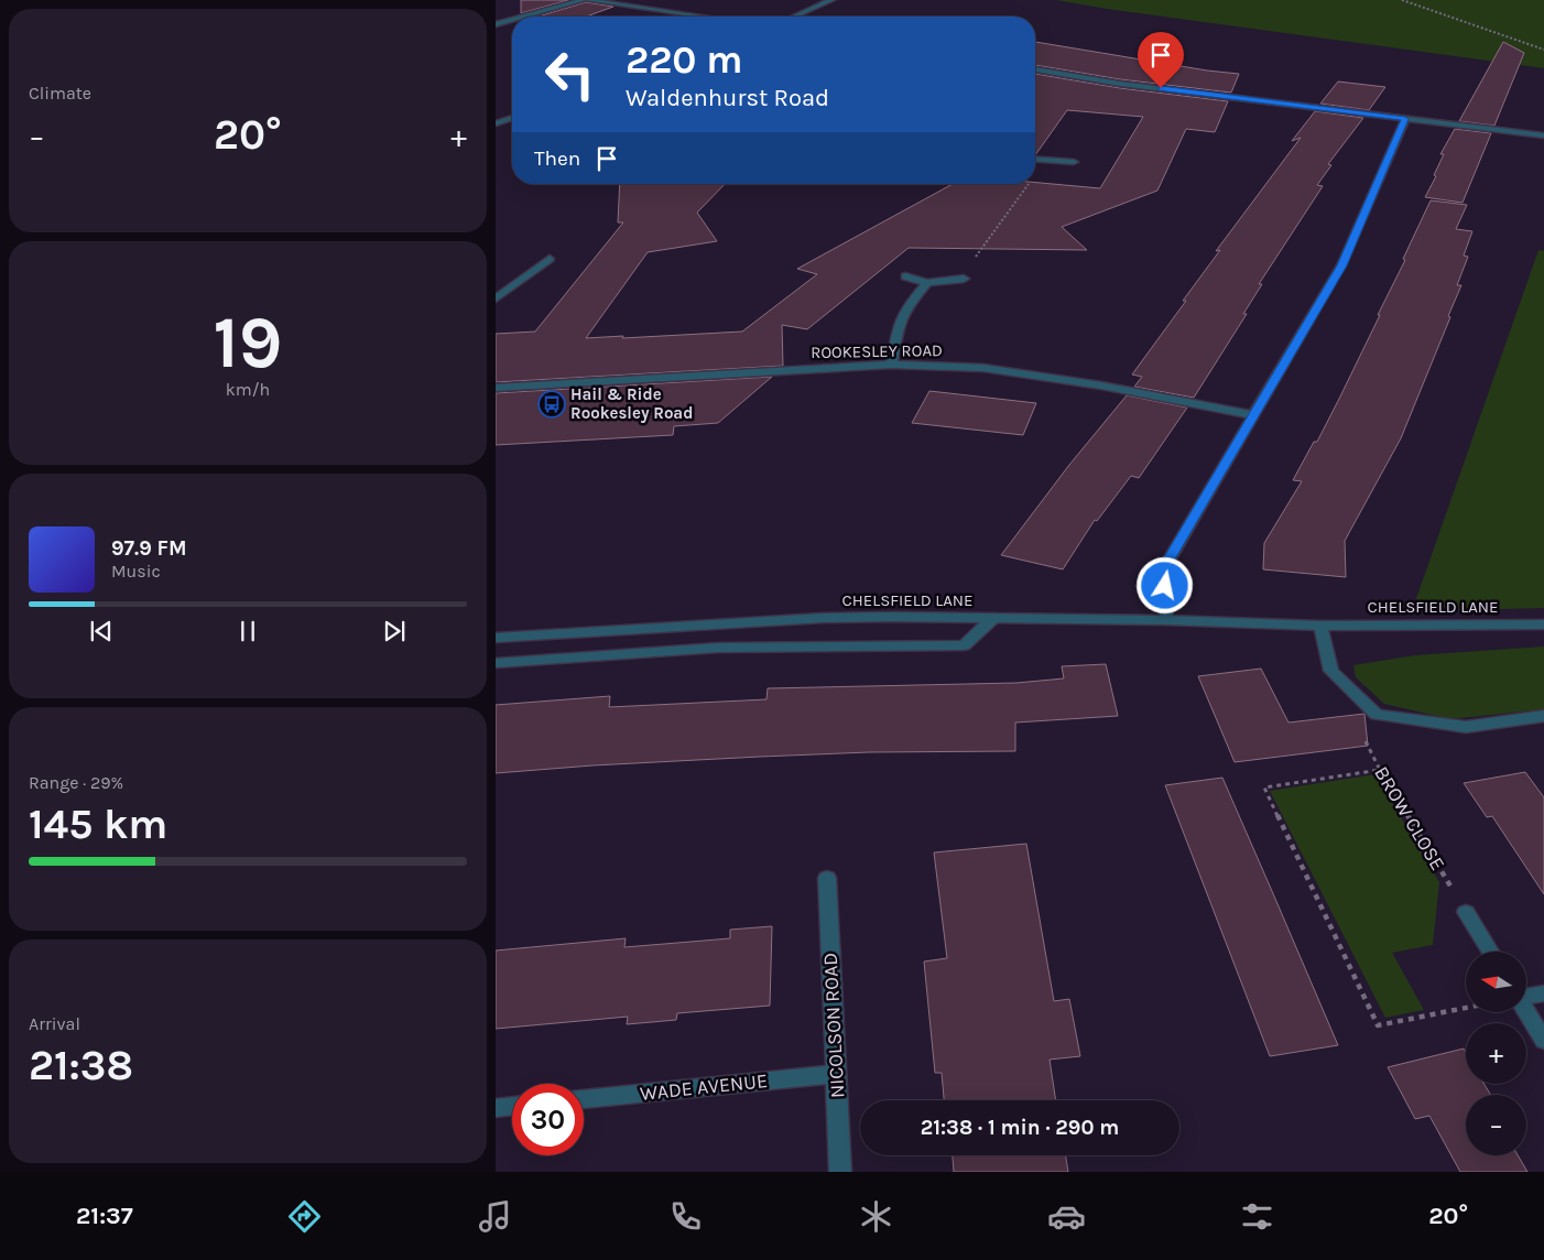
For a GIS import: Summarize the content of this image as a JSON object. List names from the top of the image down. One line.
{"streets":{"street":["ROOKESLEY ROAD","CHELSFIELD LANE","NICOLSON ROAD","WADE AVENUE"],"path":["BROW CLOSE"]},"crossings":[["NICOLSON ROAD","WADE AVENUE"]],"places":{"bus stop":["Hail & Ride Rookesley Road"]},"north":"left","page":{"tile":["Climate",["19","km/h"],["Range · 29%","145 km"],["Arrival","21:38"]],"turn":["220 m","Waldenhurst Road"],"heat":["−","20°","+"],"then":"Then","song":["97.9 FM","Music"],"map_buttons":["+","−"],"limit":"30","trip":"21:38 · 1 min · 290 m","tabs":["21:37","20°"]}}
